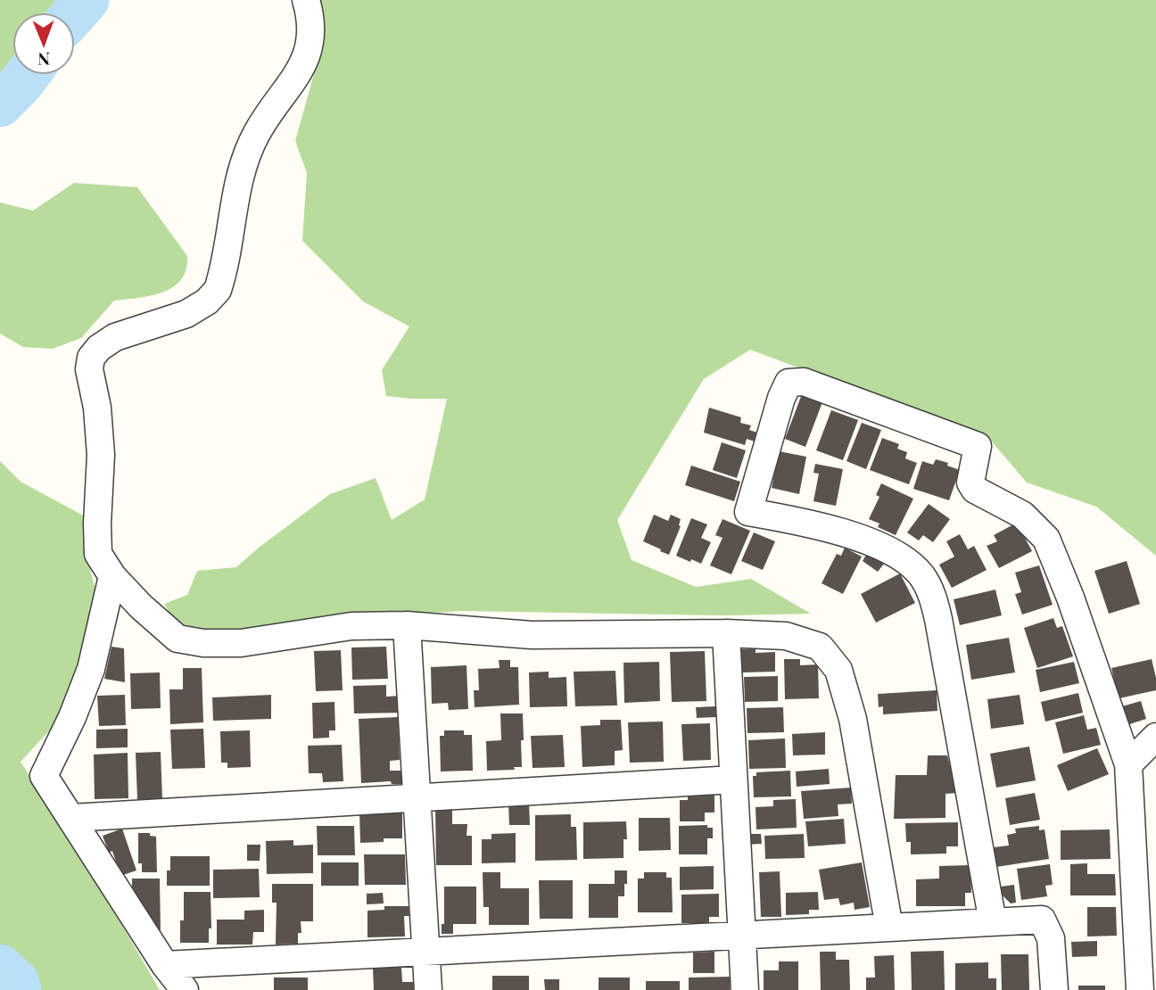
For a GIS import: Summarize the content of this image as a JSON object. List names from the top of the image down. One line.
{"north":"bottom"}
